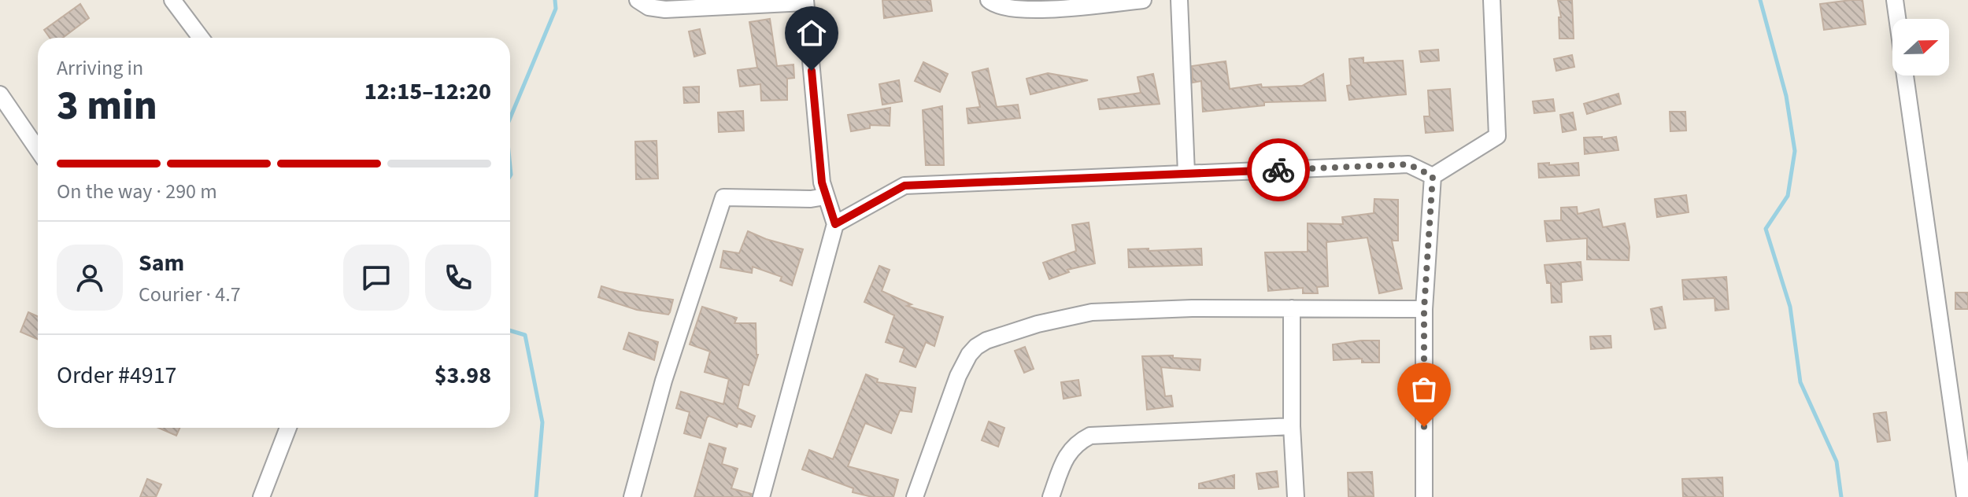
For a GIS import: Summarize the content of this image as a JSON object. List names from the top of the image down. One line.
{"north":"right","page":{"heading":["3 min","Arriving in","12:15–12:20"],"panel":["Sam","Courier · 4.7","Order #4917","$3.98"],"bar":"On the way · 290 m"}}
